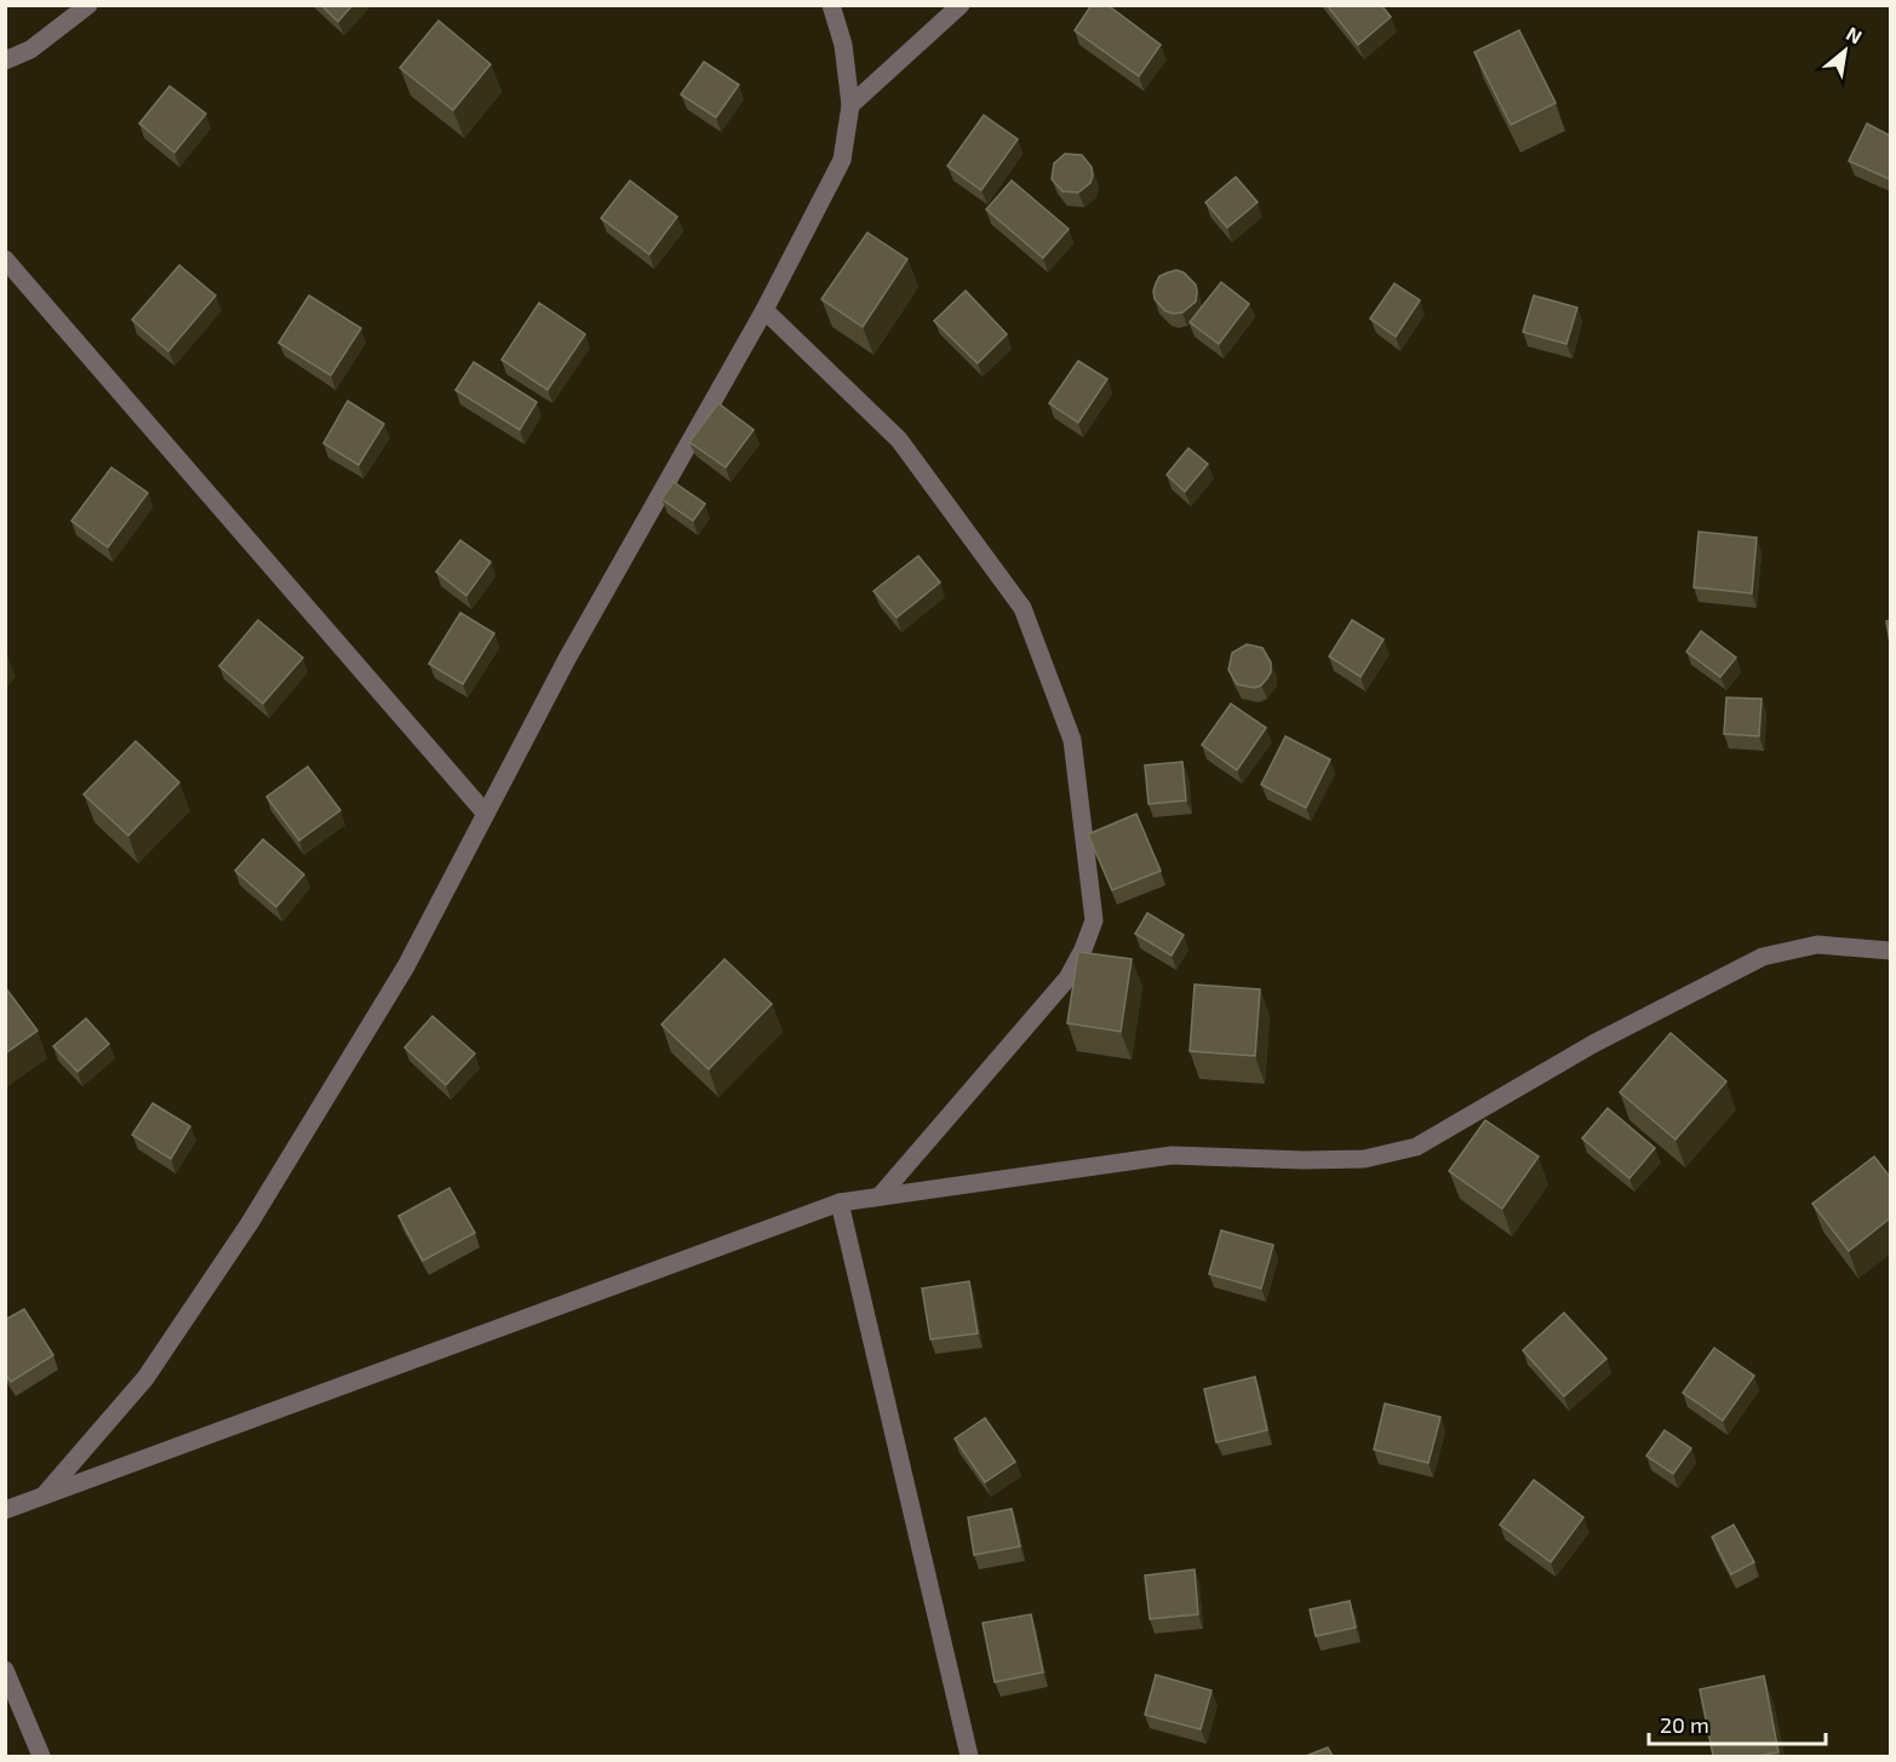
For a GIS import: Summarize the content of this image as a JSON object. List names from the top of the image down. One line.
{"scale_bar":"20 m","north":"top right"}
